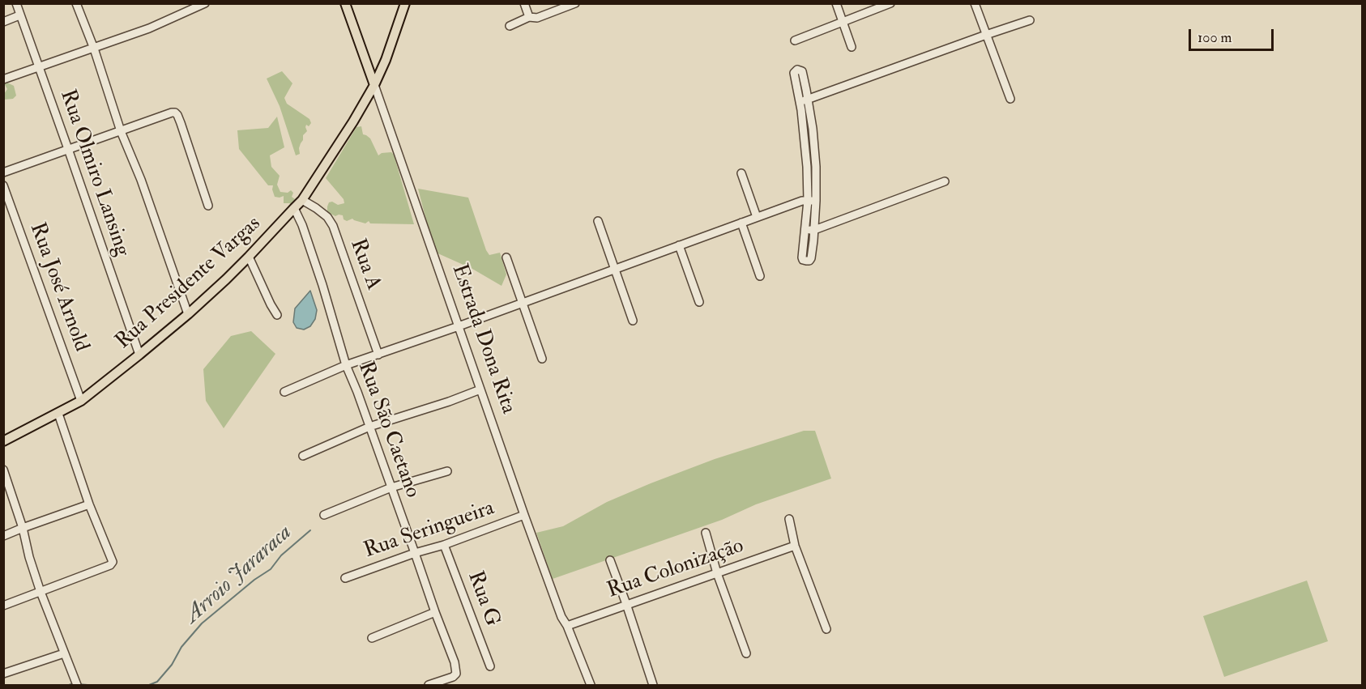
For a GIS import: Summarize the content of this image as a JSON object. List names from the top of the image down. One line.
{"streets":{"main road":["Rua Presidente Vargas","Estrada Dona Rita"],"street":["Rua Olmiro Lansing","Rua A","Rua José Arnold","Rua São Caetano","Rua Seringueira","Rua Colonização","Rua G"]},"crossings":[["Rua Olmiro Lansing","Rua Presidente Vargas"],["Rua A","Rua Presidente Vargas"],["Rua Presidente Vargas","Rua José Arnold"],["Rua Presidente Vargas","Estrada Dona Rita"],["Rua Presidente Vargas","Rua São Caetano"],["Estrada Dona Rita","Rua Seringueira"],["Estrada Dona Rita","Rua Colonização"],["Rua São Caetano","Rua Seringueira"],["Rua Seringueira","Rua G"]],"water":["Arroio Jararaca"],"scale_bar":"100 m"}
